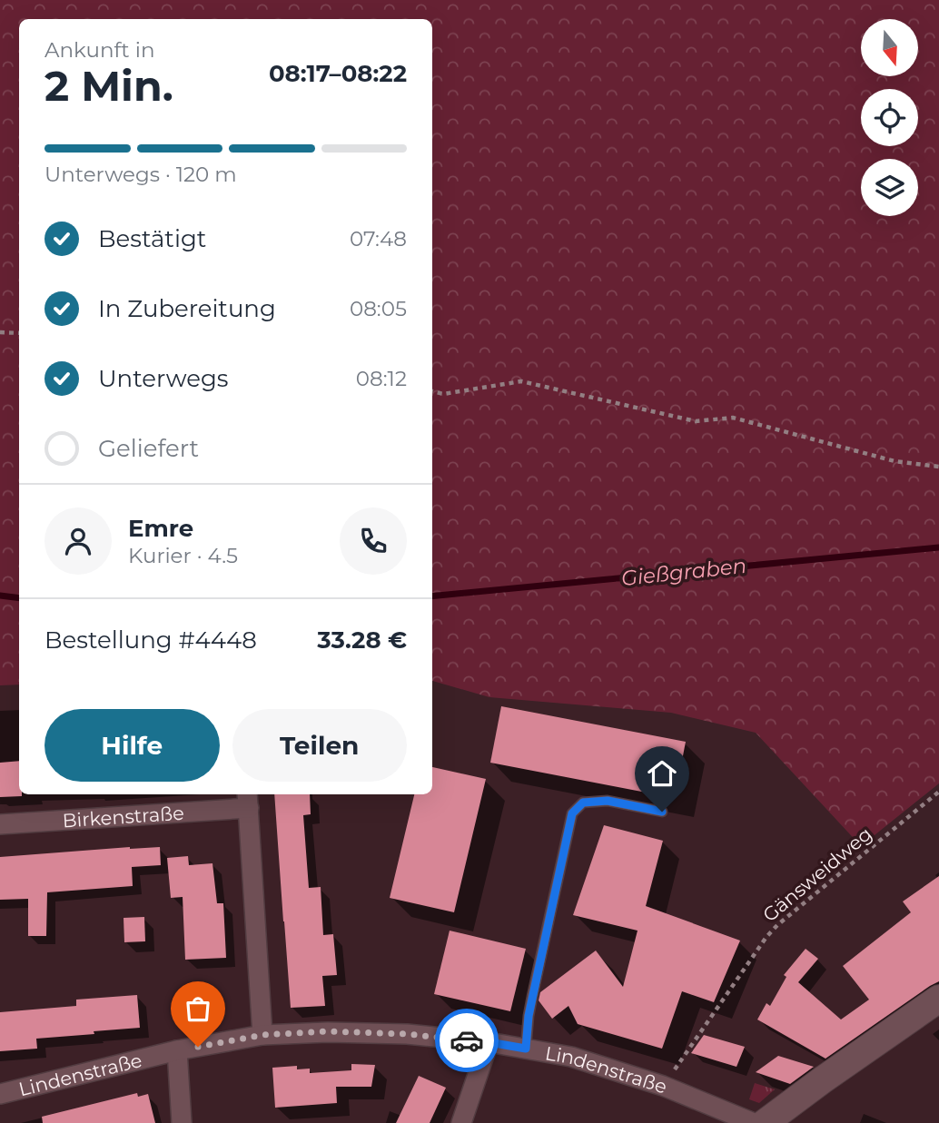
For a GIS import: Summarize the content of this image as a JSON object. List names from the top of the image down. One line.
{"streets":{"street":["Birkenstraße","Lindenstraße"],"path":["Gänsweidweg"]},"crossings":[["Birkenstraße","Lindenstraße"],["Gänsweidweg","Lindenstraße"]],"water":["Gießgraben"],"north":"bottom","page":{"heading":["2 Min.","Ankunft in","08:17–08:22"],"panel":["Emre","Kurier · 4.5","Bestellung #4448","33.28 €"],"bar":"Unterwegs · 120 m","list":[["Bestätigt","07:48"],["In Zubereitung","08:05"],["Unterwegs","08:12"],"Geliefert"],"buttons":["Hilfe","Teilen"]}}
